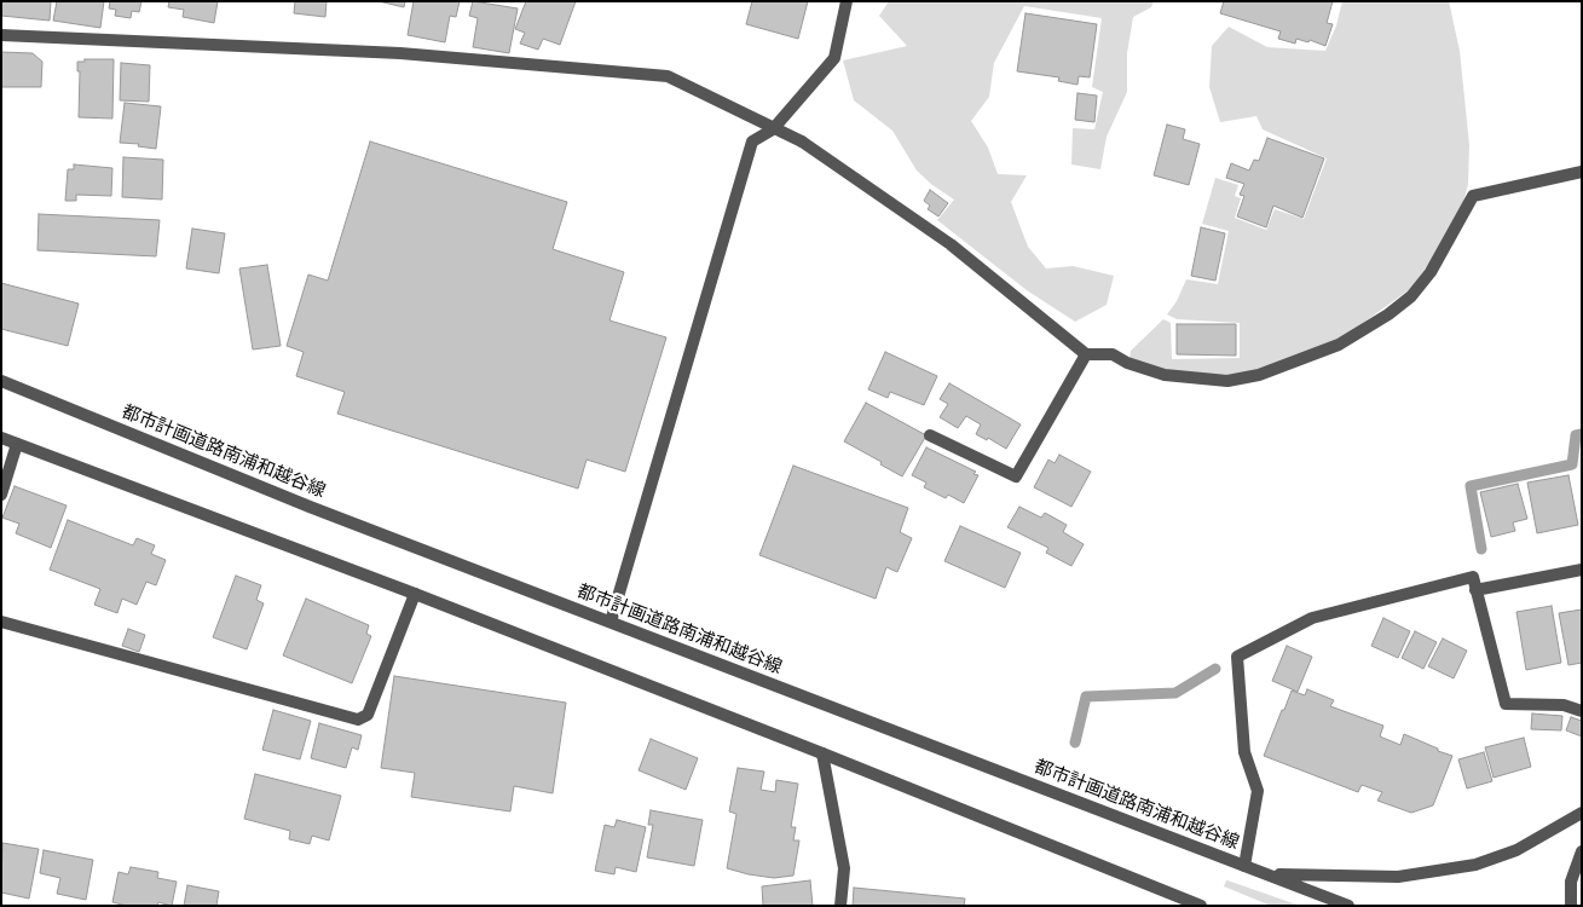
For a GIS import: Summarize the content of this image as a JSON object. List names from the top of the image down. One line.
{"streets":{"street":["都市計画道路南浦和越谷線"]}}
